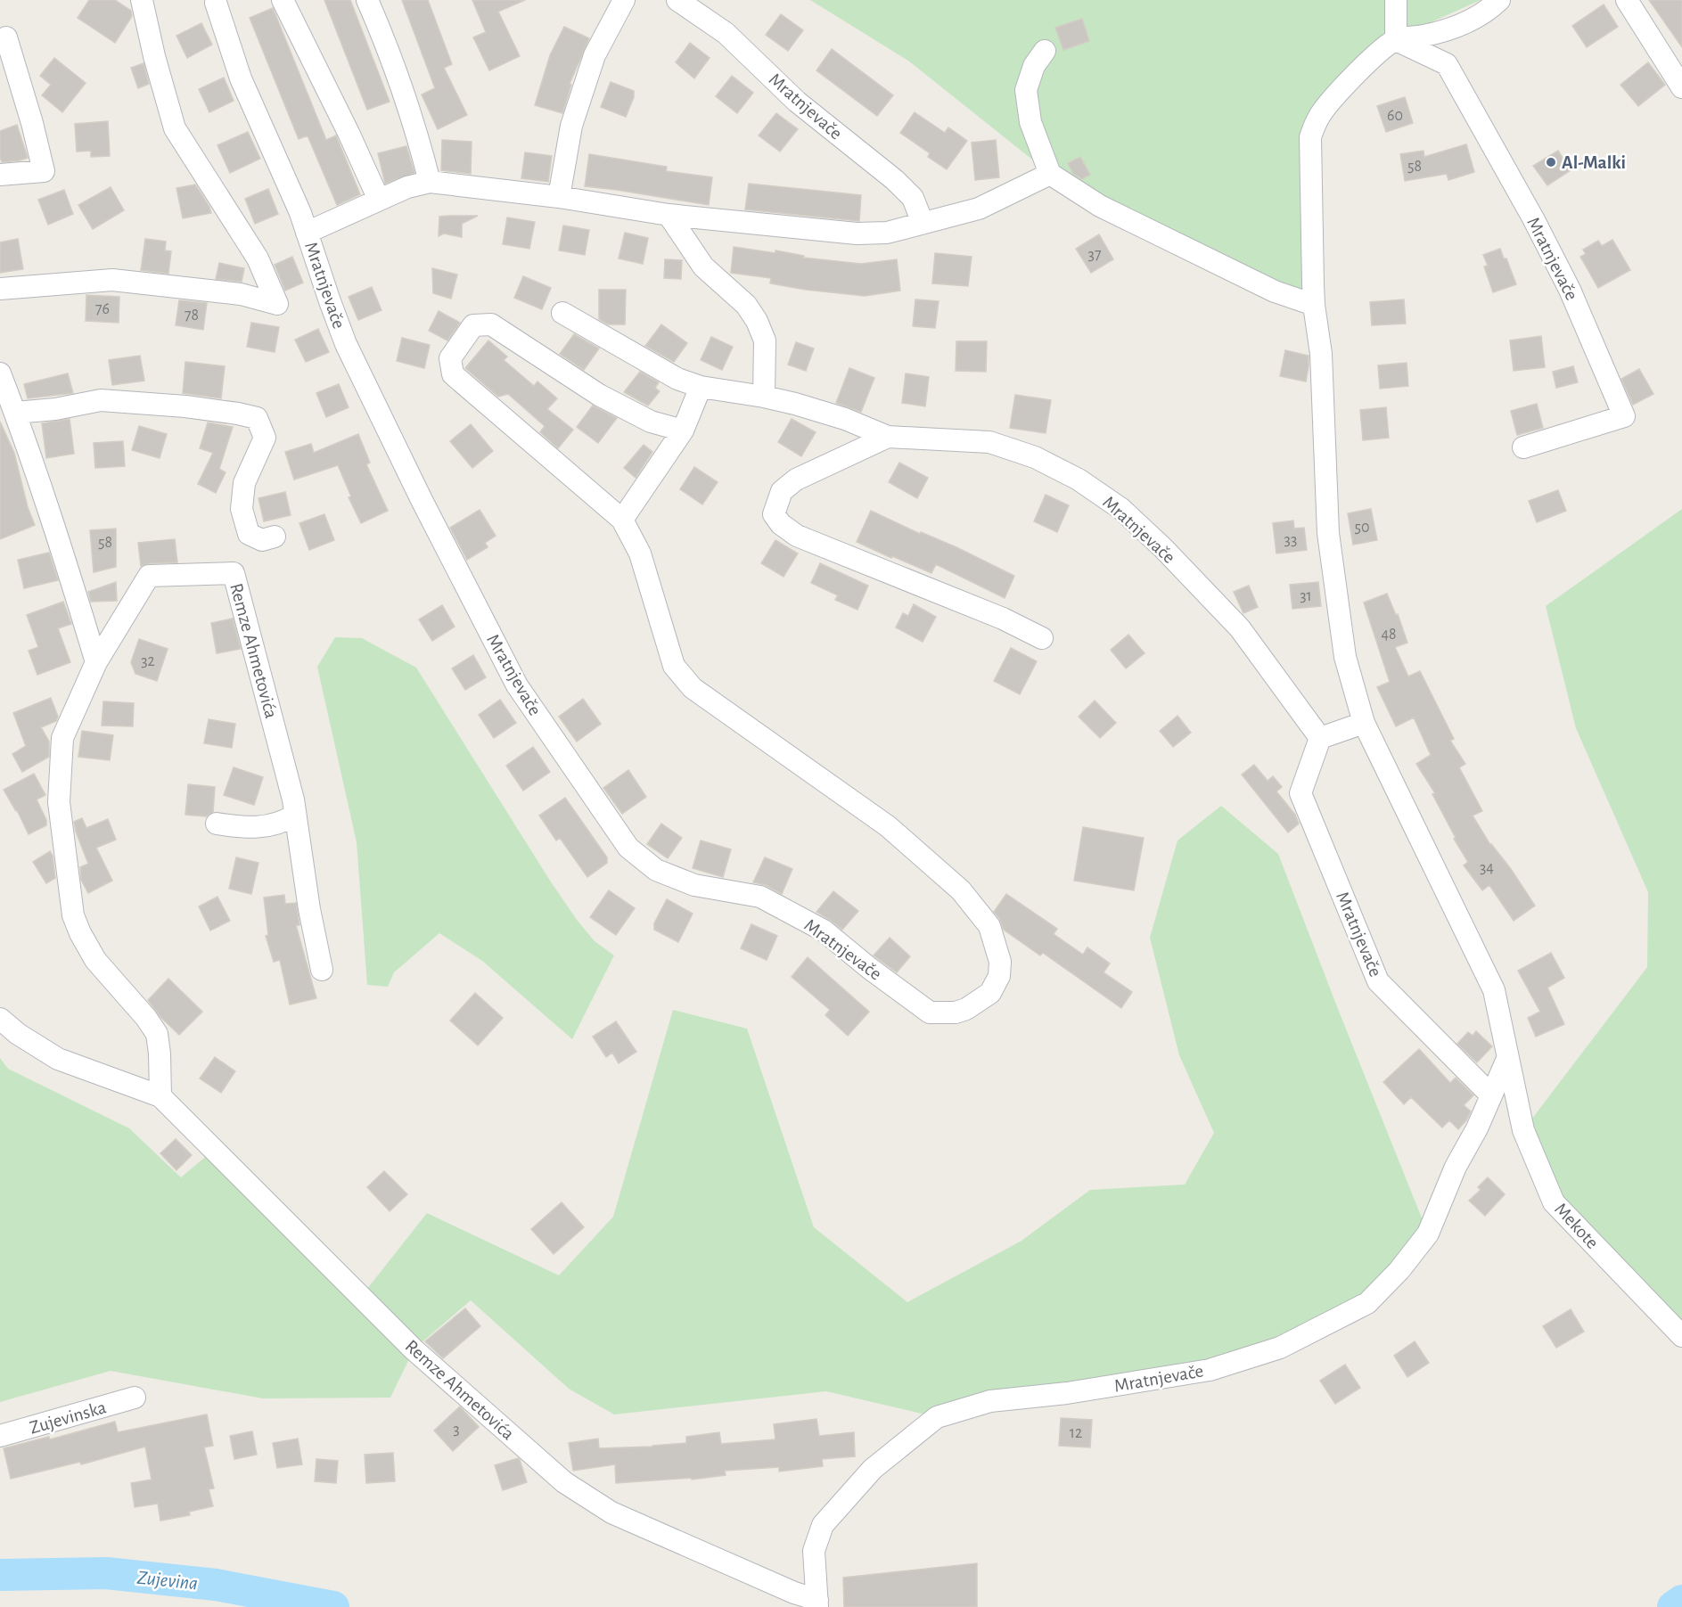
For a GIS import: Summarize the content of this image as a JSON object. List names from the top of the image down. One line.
{"streets":{"street":["Mratnjevače","Remze Ahmetovića","Mekote","Zujevinska"]},"crossings":[["Mratnjevače","Remze Ahmetovića"],["Mratnjevače","Mekote"]],"water":["Zujevina"],"places":["Al-Malki"],"house_numbers":["60","58","37","76","78","50","33","58","31","48","32","34","3","12"]}
